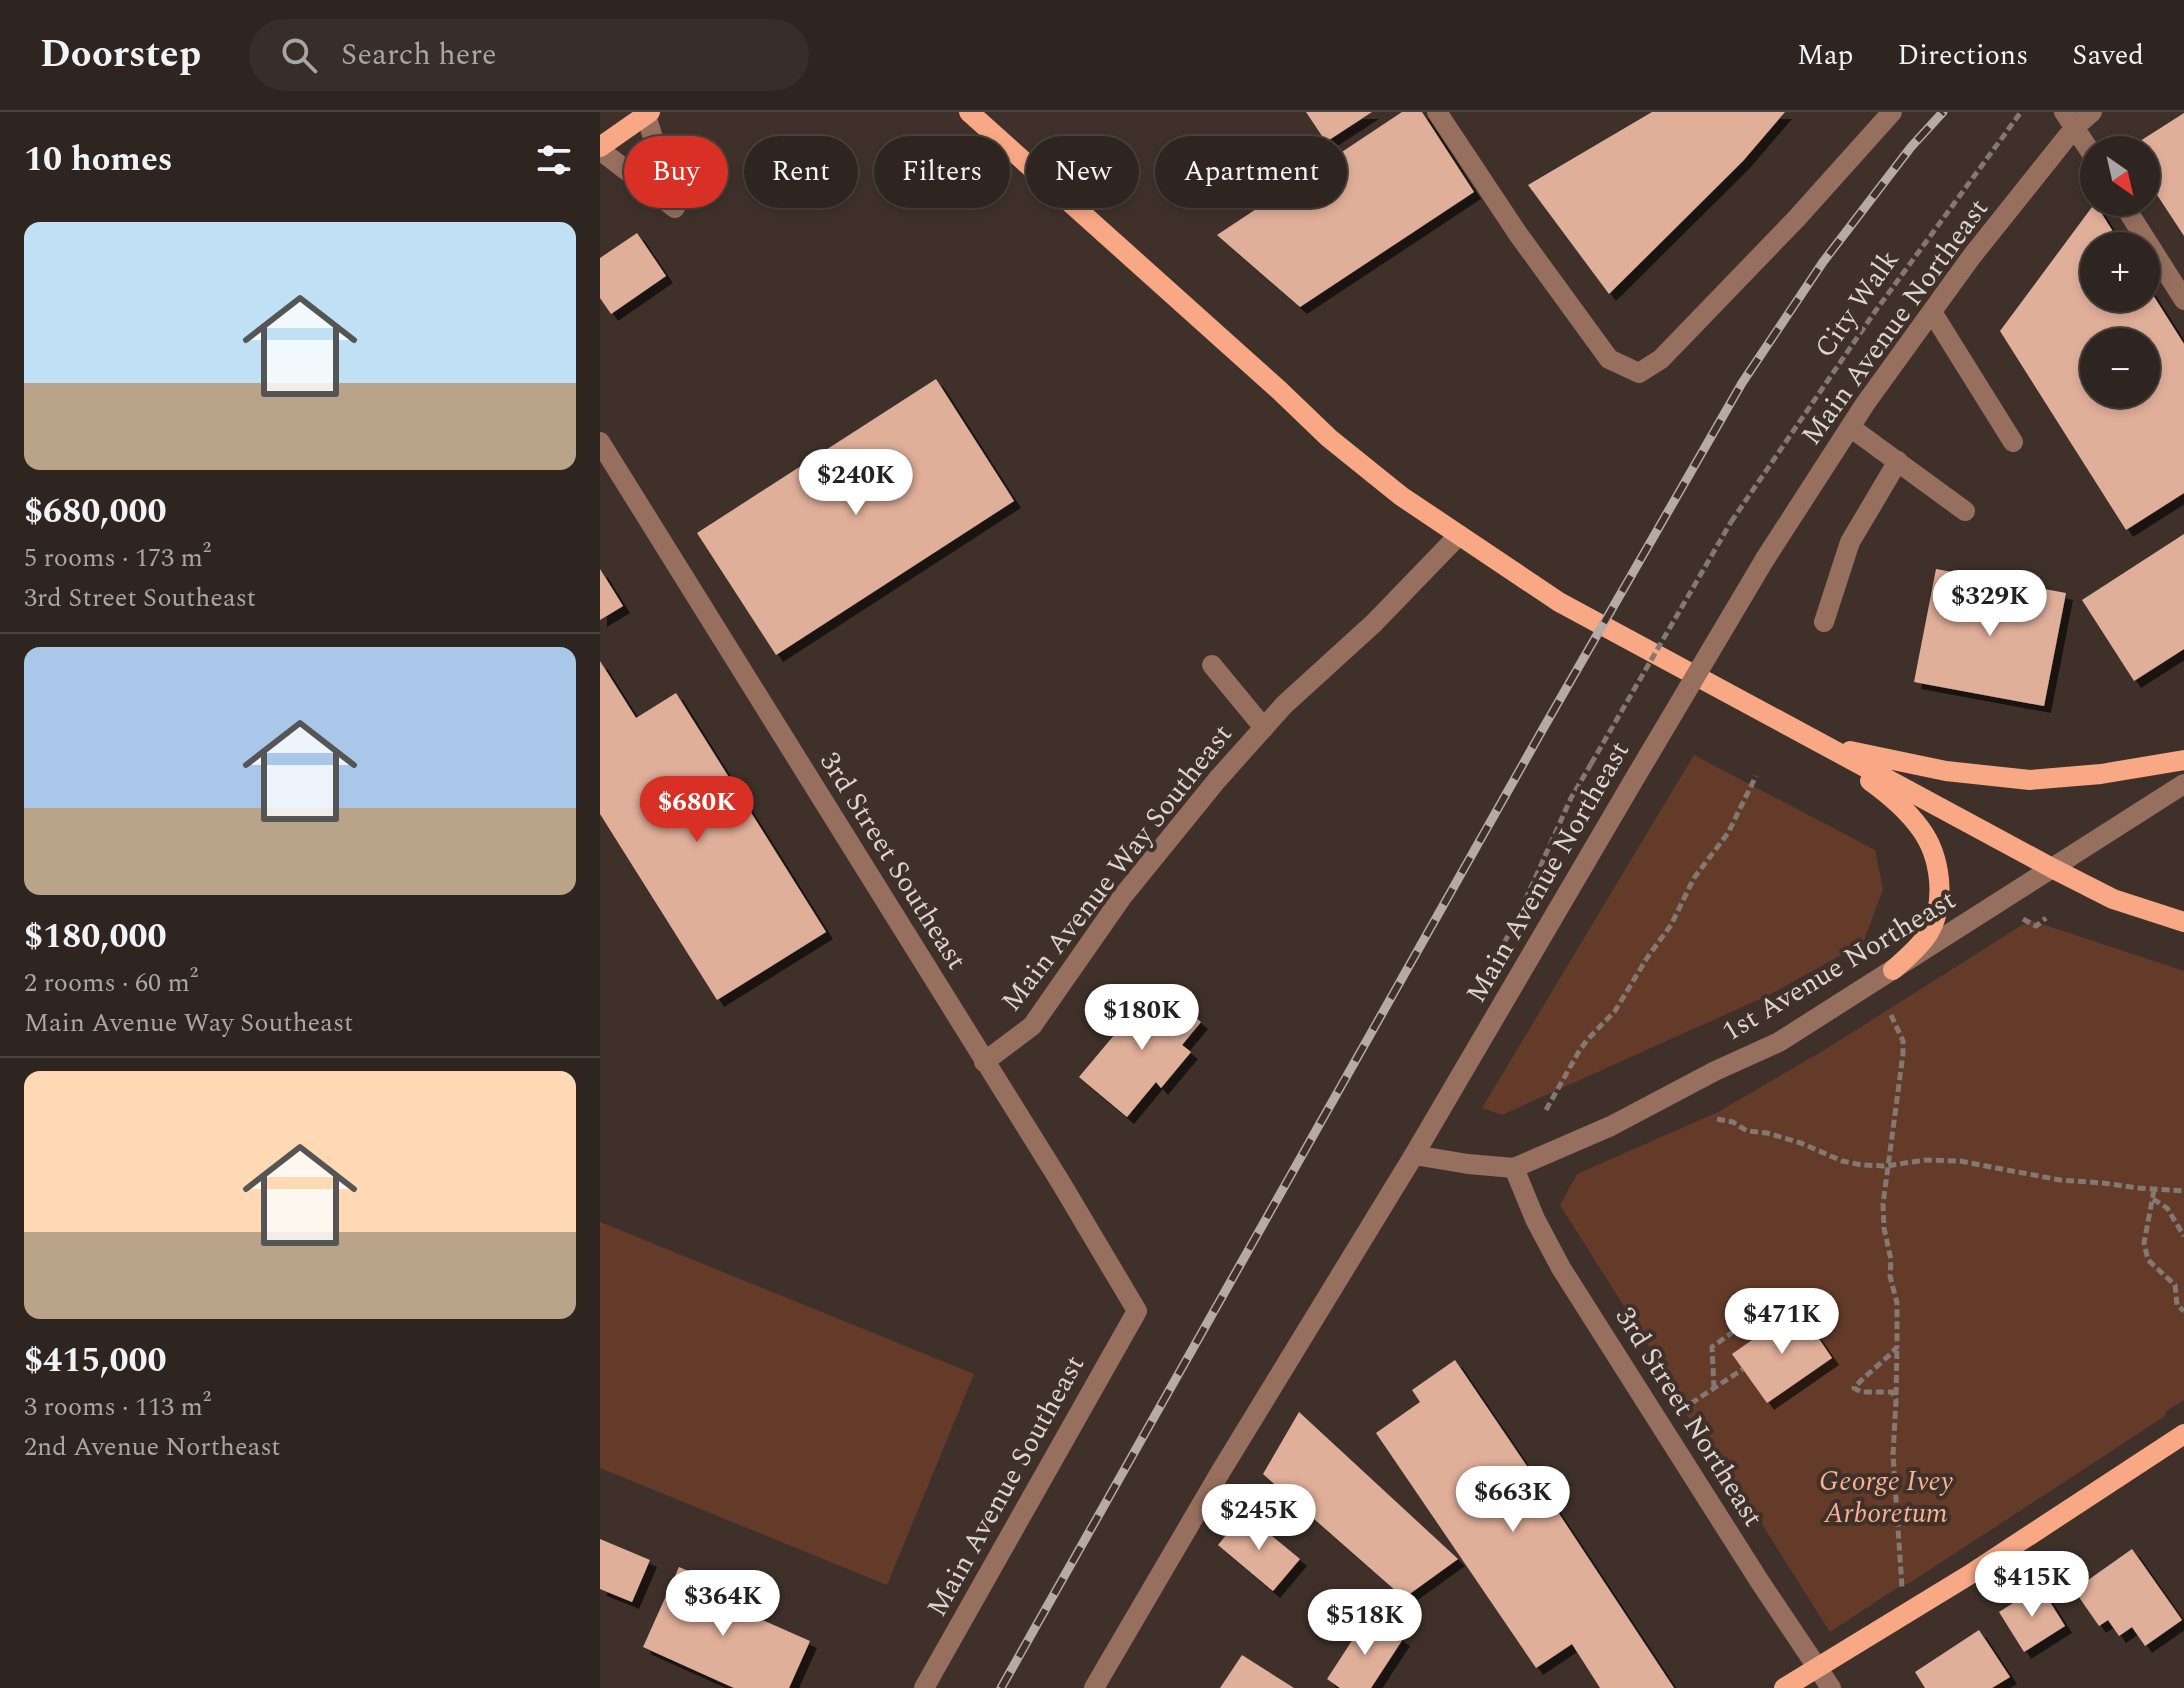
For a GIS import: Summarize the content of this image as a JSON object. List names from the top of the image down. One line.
{"streets":{"street":["Main Avenue Northeast","3rd Street Southeast","Main Avenue Way Southeast","1st Avenue Northeast","3rd Street Northeast","Main Avenue Southeast"],"path":["City Walk"]},"crossings":[["Main Avenue Northeast","1st Avenue Northeast"],["3rd Street Southeast","Main Avenue Way Southeast"],["3rd Street Southeast","Main Avenue Southeast"],["1st Avenue Northeast","3rd Street Northeast"]],"parks":["George Ivey Arboretum"],"north":"bottom right","page":{"header":"Doorstep","search":"Search here","nav":["Map","Directions","Saved"],"heading":"10 homes","map_buttons":["+","−"],"chip":["Buy","Rent","Filters","New","Apartment"],"list":[{"name":"$680,000","note":"5 rooms · 173 m² · 3rd Street Southeast"},{"name":"$180,000","note":"2 rooms · 60 m² · Main Avenue Way Southeast"},{"name":"$415,000","note":"3 rooms · 113 m² · 2nd Avenue Northeast"}],"price":["$240K","$329K","$680K","$180K","$471K","$663K","$245K","$415K","$364K","$518K"]}}
